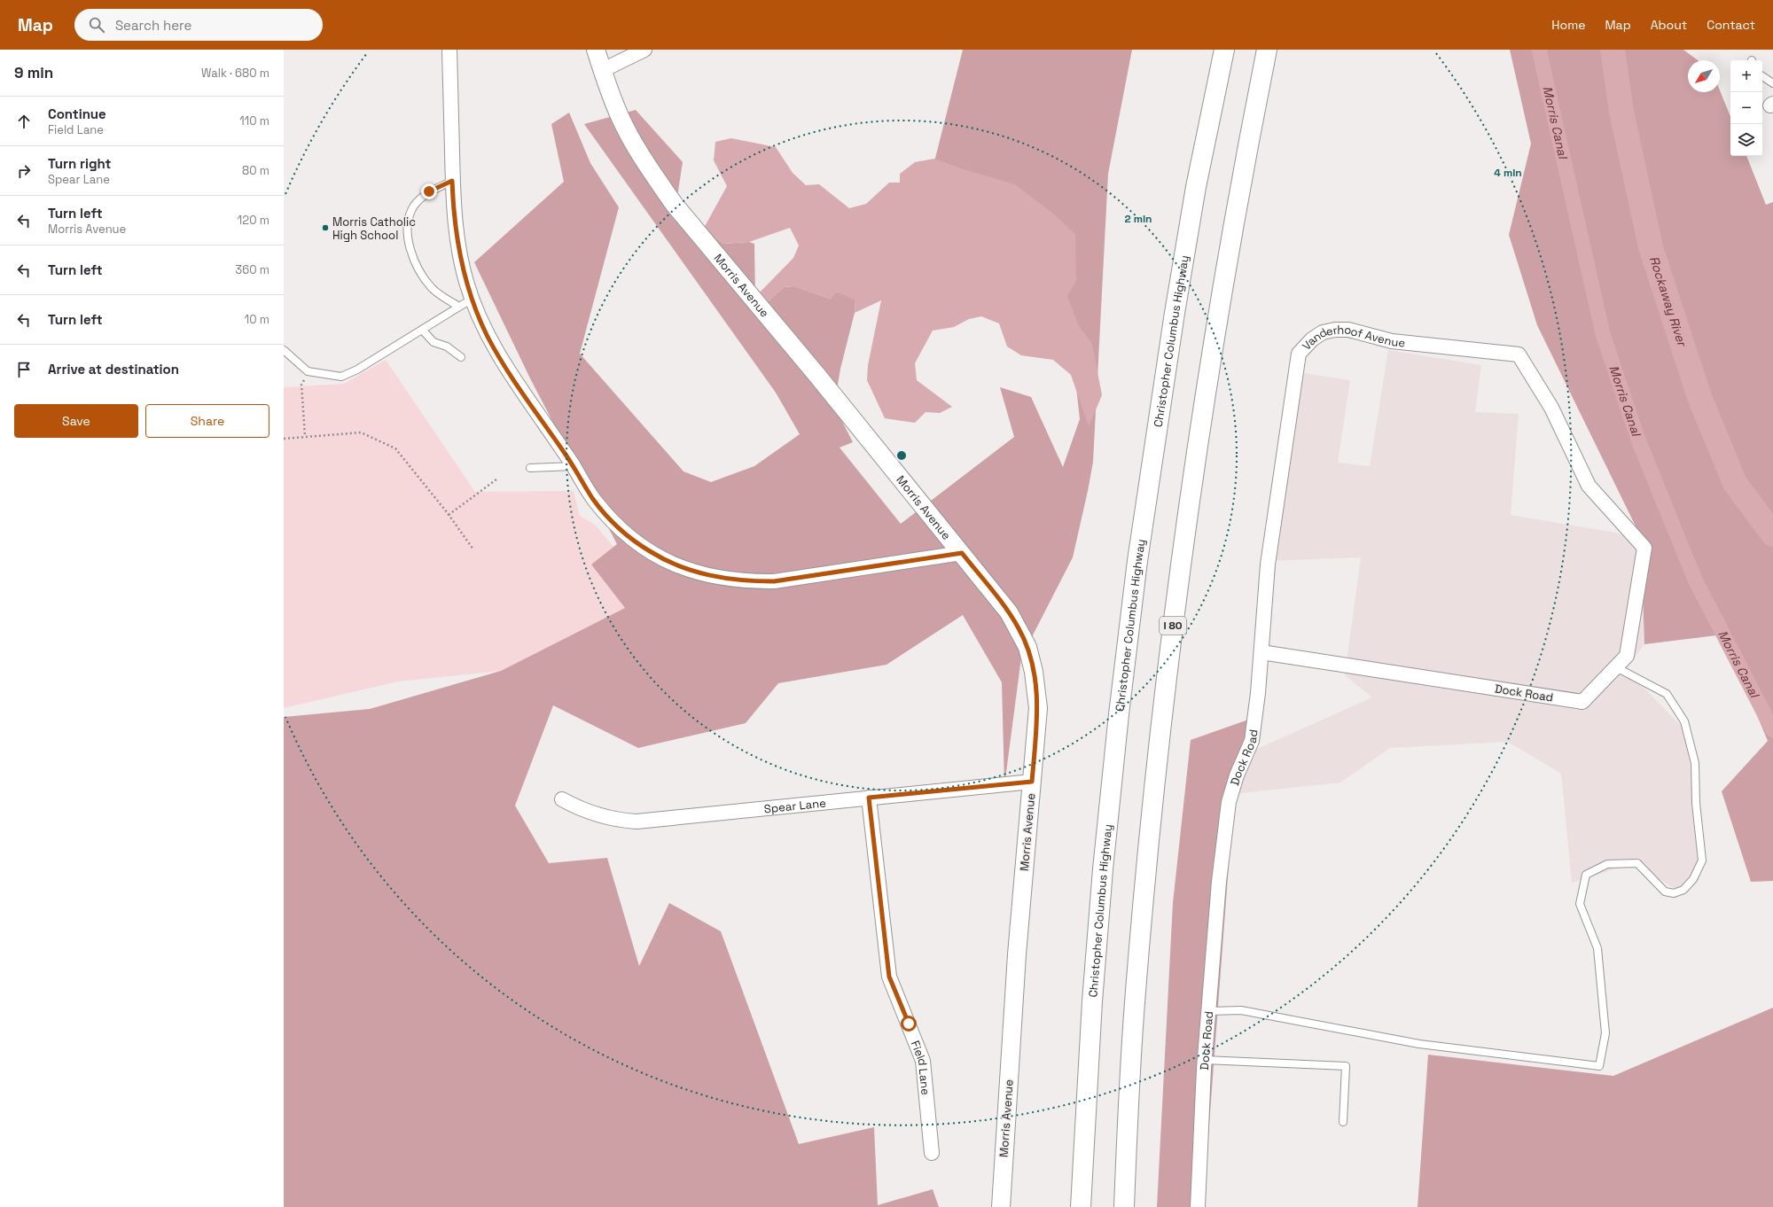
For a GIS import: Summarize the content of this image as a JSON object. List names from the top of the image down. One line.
{"streets":{"highway":["Christopher Columbus Highway","I 80"],"street":["Morris Avenue","Vanderhoof Avenue","Dock Road","Spear Lane","Field Lane"]},"crossings":[["Morris Avenue","Spear Lane"],["Vanderhoof Avenue","Dock Road"],["Spear Lane","Field Lane"]],"water":["Morris Canal","Rockaway River"],"places":["Morris Catholic High School"],"north":"bottom left","page":{"header":"Map","search":"Search here","nav":["Home","Map","About","Contact"],"heading":["9 min","Walk · 680 m"],"map_buttons":["+","−"],"list":[["Continue","Field Lane","110 m"],["Turn right","Spear Lane","80 m"],["Turn left","Morris Avenue","120 m"],["Turn left","360 m"],["Turn left","10 m"],"Arrive at destination"],"buttons":["Save","Share"]},"rings":["4 min","2 min"]}
